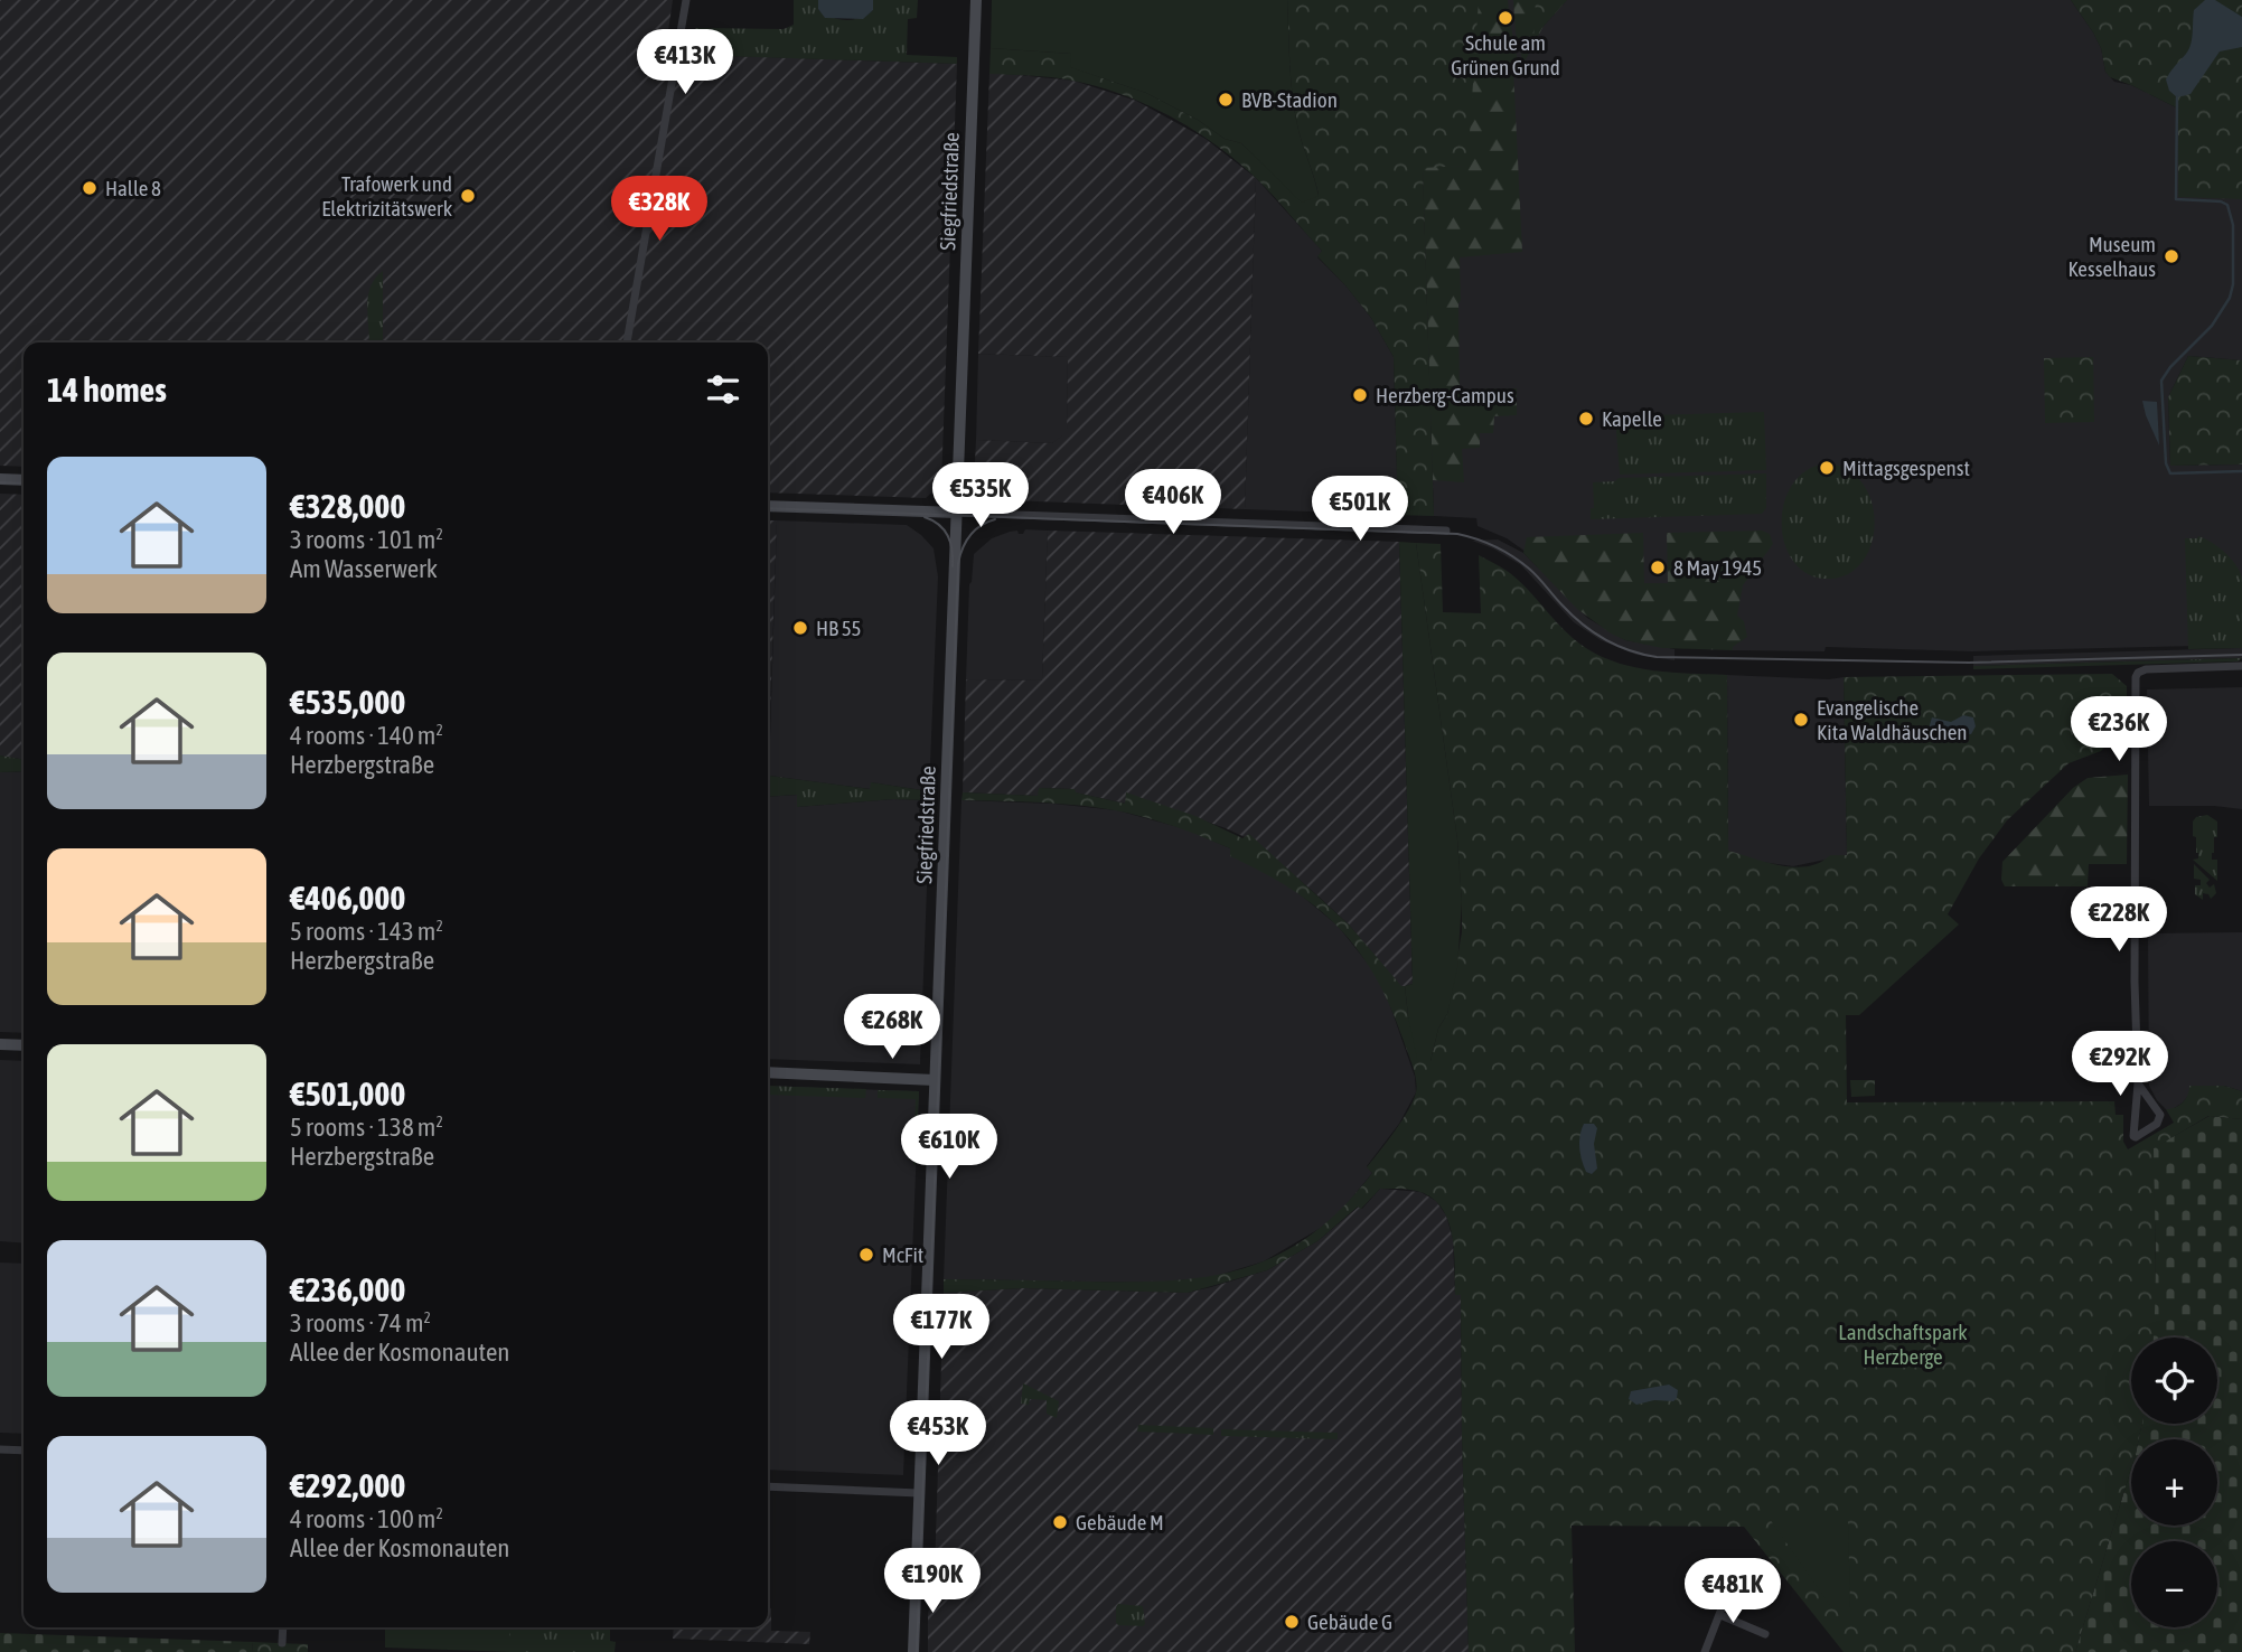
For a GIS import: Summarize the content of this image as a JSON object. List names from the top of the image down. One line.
{"streets":{"street":["Siegfriedstraße"]},"parks":["Landschaftspark Herzberge"],"places":["Schule am Grünen Grund","BVB-Stadion","Halle 8","Trafowerk und Elektrizitätswerk","Museum Kesselhaus","Herzberg-Campus","Kapelle","Mittagsgespenst","8 May 1945","HB 55","Evangelische Kita Waldhäuschen","McFit","Gebäude M","Gebäude G"],"page":{"price":["€413K","€328K","€535K","€406K","€501K","€236K","€228K","€268K","€292K","€610K","€177K","€453K","€190K","€481K"],"heading":"14 homes","list":[{"name":"€328,000","note":"3 rooms · 101 m² · Am Wasserwerk"},{"name":"€535,000","note":"4 rooms · 140 m² · Herzbergstraße"},{"name":"€406,000","note":"5 rooms · 143 m² · Herzbergstraße"},{"name":"€501,000","note":"5 rooms · 138 m² · Herzbergstraße"},{"name":"€236,000","note":"3 rooms · 74 m² · Allee der Kosmonauten"},{"name":"€292,000","note":"4 rooms · 100 m² · Allee der Kosmonauten"}],"map_buttons":["+","−"]}}
